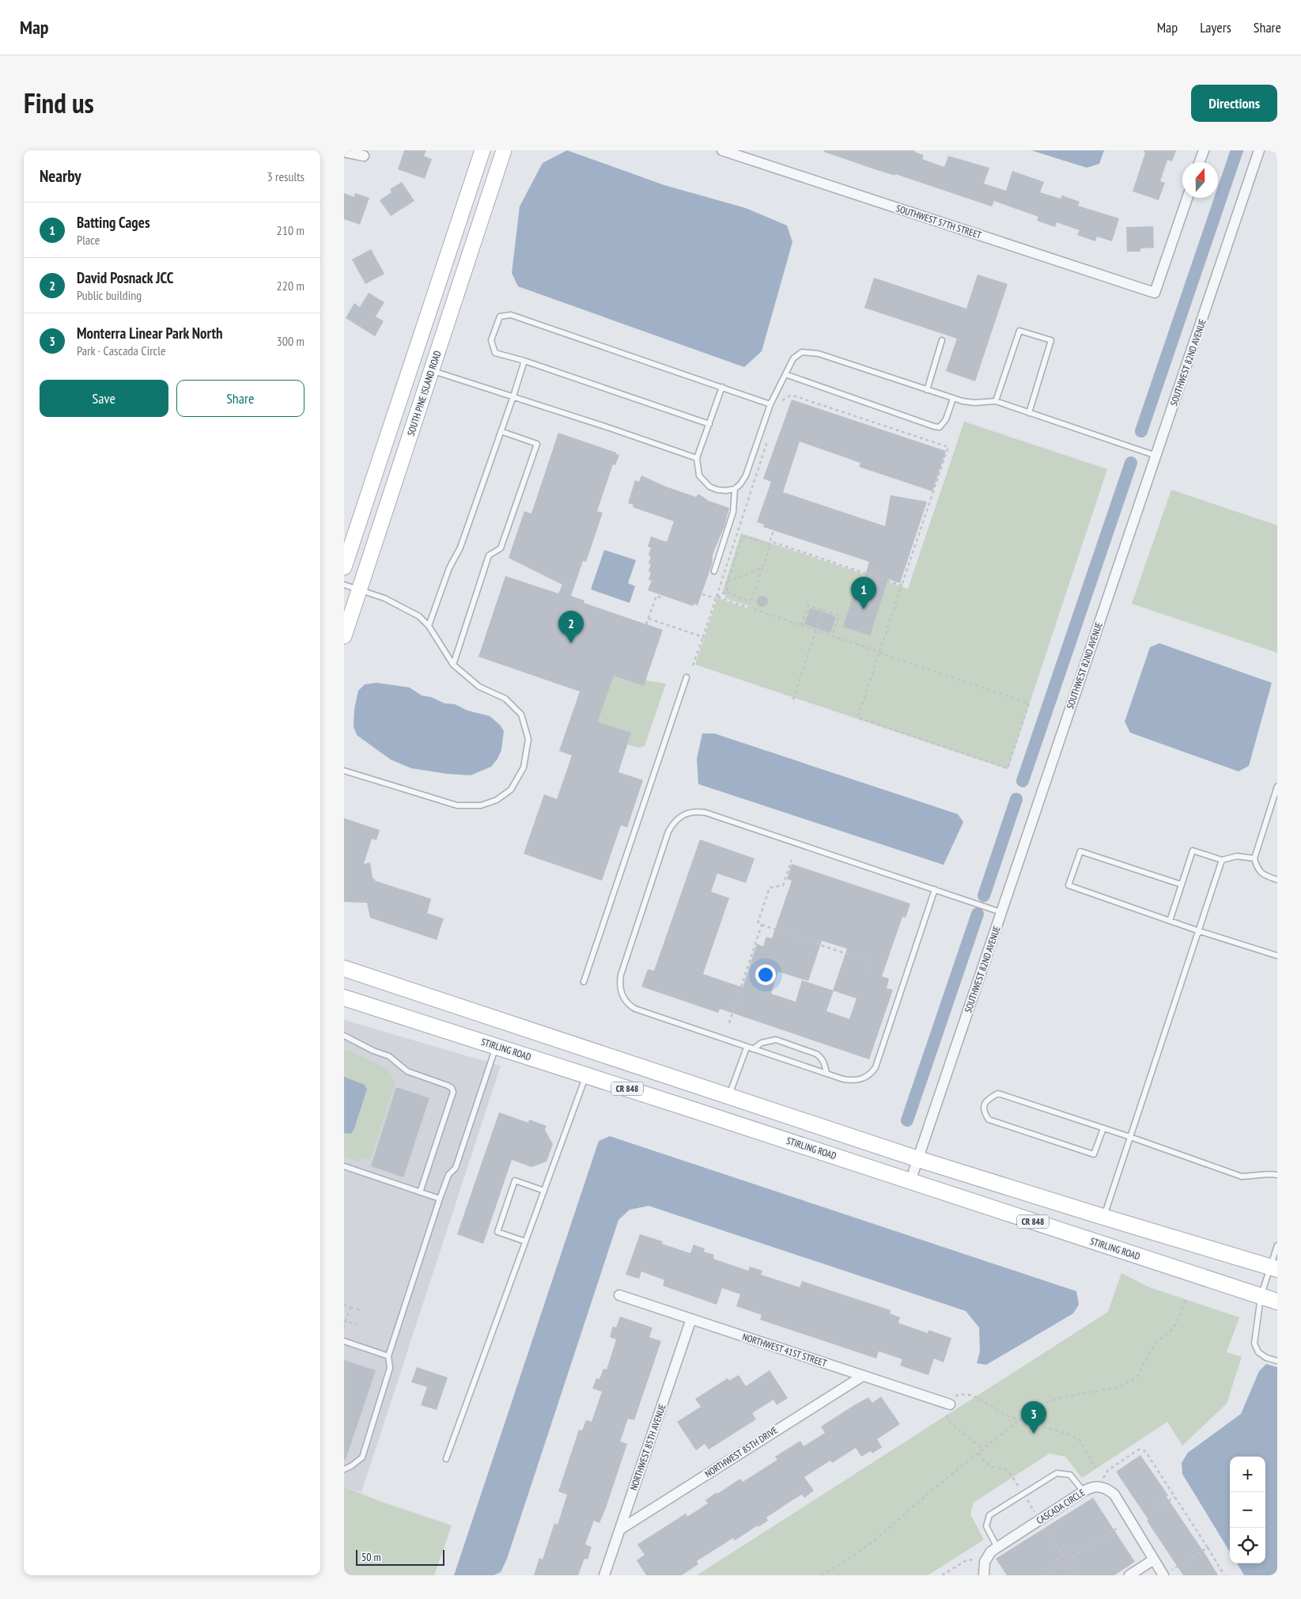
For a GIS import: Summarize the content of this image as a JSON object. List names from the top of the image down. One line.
{"streets":{"main road":["SOUTH PINE ISLAND ROAD","STIRLING ROAD","CR 848"],"street":["SOUTHWEST 57TH STREET","SOUTHWEST 82ND AVENUE","NORTHWEST 41ST STREET","NORTHWEST 85TH AVENUE","NORTHWEST 85TH DRIVE","CASCADA CIRCLE"]},"crossings":[["SOUTHWEST 82ND AVENUE","STIRLING ROAD"],["SOUTHWEST 82ND AVENUE","CR 848"],["NORTHWEST 41ST STREET","NORTHWEST 85TH AVENUE"],["NORTHWEST 41ST STREET","NORTHWEST 85TH DRIVE"],["NORTHWEST 85TH AVENUE","NORTHWEST 85TH DRIVE"]],"scale_bar":"50 m","north":"top","page":{"header":"Map","nav":["Map","Layers","Share"],"title":"Find us","buttons":["Directions",["Save","Share"]],"heading":["Nearby","3 results"],"list":[{"mark":"1","name":"Batting Cages","note":"Place","value":"210 m"},{"mark":"2","name":"David Posnack JCC","note":"Public building","value":"220 m"},{"mark":"3","name":"Monterra Linear Park North","note":"Park · Cascada Circle","value":"300 m"}],"pins":["1","2","3"],"map_buttons":["+","−"],"scale":"50 m"}}
